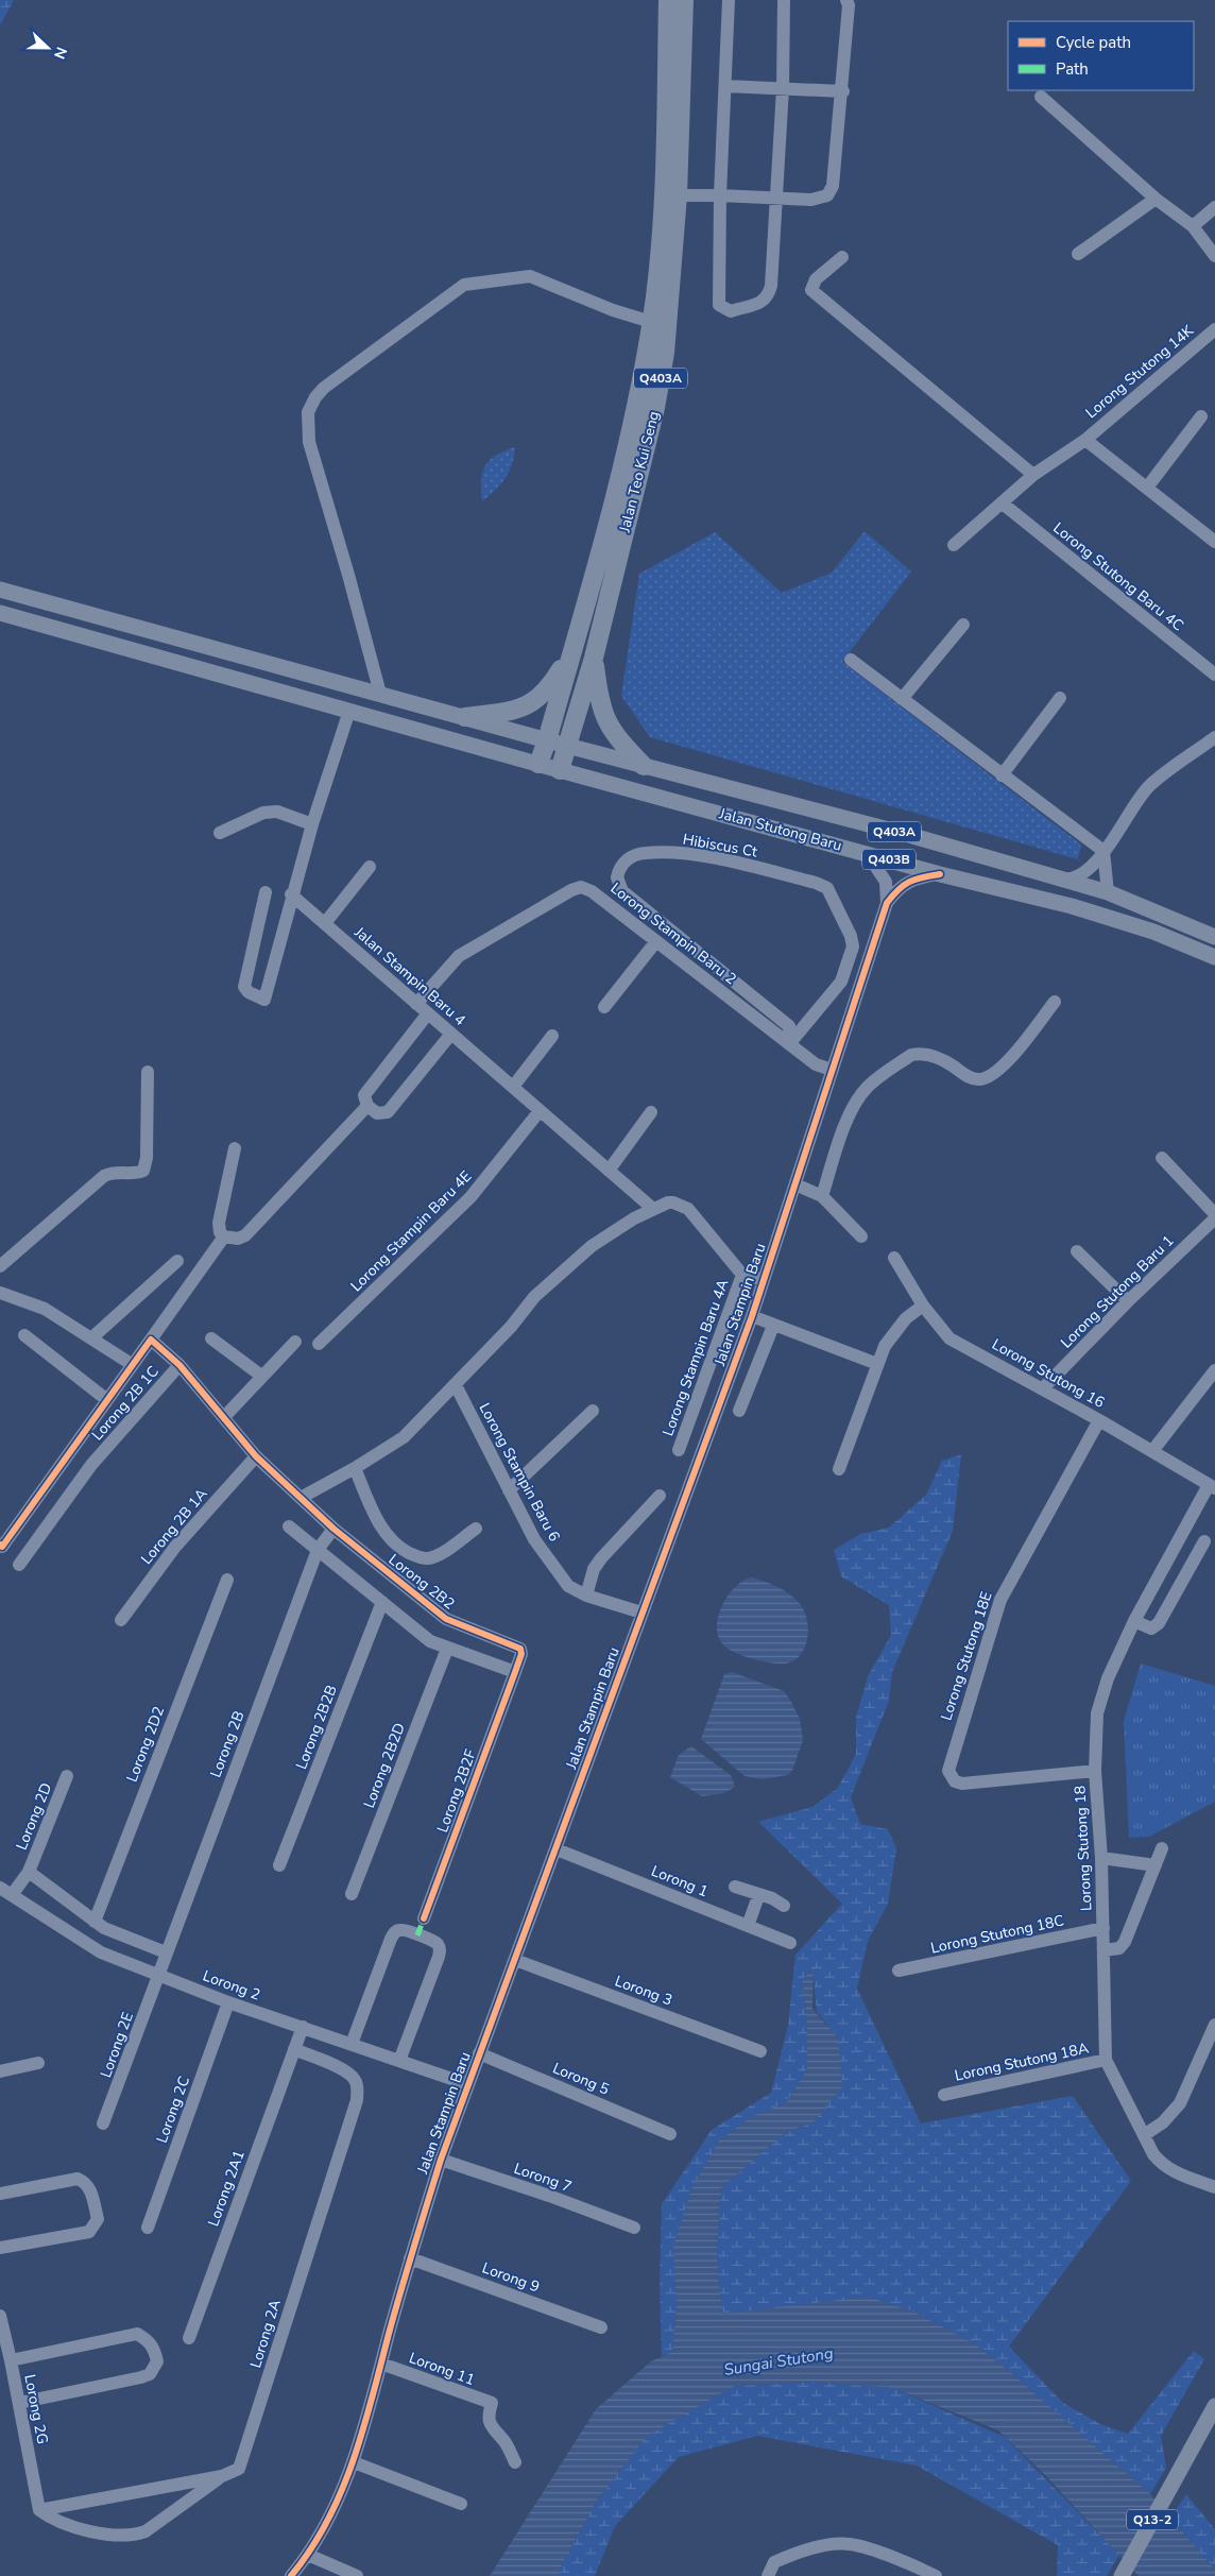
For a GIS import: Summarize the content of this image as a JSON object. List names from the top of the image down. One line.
{"streets":{"highway":["Q403A","Jalan Teo Kui Seng"],"main road":["Jalan Stutong Baru","Q403B","Q13-2"],"street":["Lorong Stutong 14K","Lorong Stutong Baru 4C","Hibiscus Ct","Lorong Stampin Baru 2","Jalan Stampin Baru 4","Lorong Stampin Baru 4E","Lorong Stutong Baru 1","Jalan Stampin Baru","Lorong Stampin Baru 4A","Lorong Stutong 16","Lorong 2B 1C","Lorong Stampin Baru 6","Lorong 2B 1A","Lorong 2B2","Lorong Stutong 18E","Lorong 2B2B","Lorong 2D2","Lorong 2B","Lorong 2B2D","Lorong 2B2F","Lorong 2D","Lorong Stutong 18","Lorong 1","Lorong Stutong 18C","Lorong 2","Lorong 3","Lorong 2E","Lorong Stutong 18A","Lorong 5","Lorong 2C","Lorong 7","Lorong 2A1","Lorong 9","Lorong 2A","Lorong 11","Lorong 2G"]},"crossings":[["Lorong Stutong 14K","Lorong Stutong Baru 4C"],["Q403A","Jalan Teo Kui Seng"],["Q403A","Jalan Stutong Baru"],["Jalan Teo Kui Seng","Jalan Stutong Baru"],["Jalan Stutong Baru","Jalan Stampin Baru"],["Hibiscus Ct","Lorong Stampin Baru 2"],["Lorong Stampin Baru 2","Jalan Stampin Baru 4"],["Lorong Stampin Baru 2","Jalan Stampin Baru"],["Jalan Stampin Baru 4","Lorong Stampin Baru 4E"],["Lorong Stutong Baru 1","Lorong Stutong 16"],["Jalan Stampin Baru","Lorong Stampin Baru 6"],["Jalan Stampin Baru","Lorong 1"],["Jalan Stampin Baru","Lorong 2"],["Jalan Stampin Baru","Lorong 3"],["Jalan Stampin Baru","Lorong 5"],["Jalan Stampin Baru","Lorong 7"],["Jalan Stampin Baru","Lorong 9"],["Jalan Stampin Baru","Lorong 11"],["Lorong Stutong 16","Lorong Stutong 18E"],["Lorong Stutong 16","Lorong Stutong 18"],["Lorong 2B 1C","Lorong 2B2"],["Lorong 2B 1A","Lorong 2B2"],["Lorong 2B2","Lorong 2B"],["Lorong 2B2","Lorong 2B2F"],["Lorong Stutong 18E","Lorong Stutong 18"],["Lorong 2B","Lorong 2"],["Lorong 2B","Lorong 2E"],["Lorong 2D","Lorong 2"],["Lorong Stutong 18","Lorong Stutong 18C"],["Lorong Stutong 18","Lorong Stutong 18A"],["Lorong 2","Lorong 2E"],["Lorong 2","Lorong 2C"],["Lorong 2","Lorong 2A1"],["Lorong 2A1","Lorong 2A"],["Lorong 2A","Lorong 2G"]],"water":["Sungai Stutong"],"legend":["Cycle path","Path"],"north":"right"}
